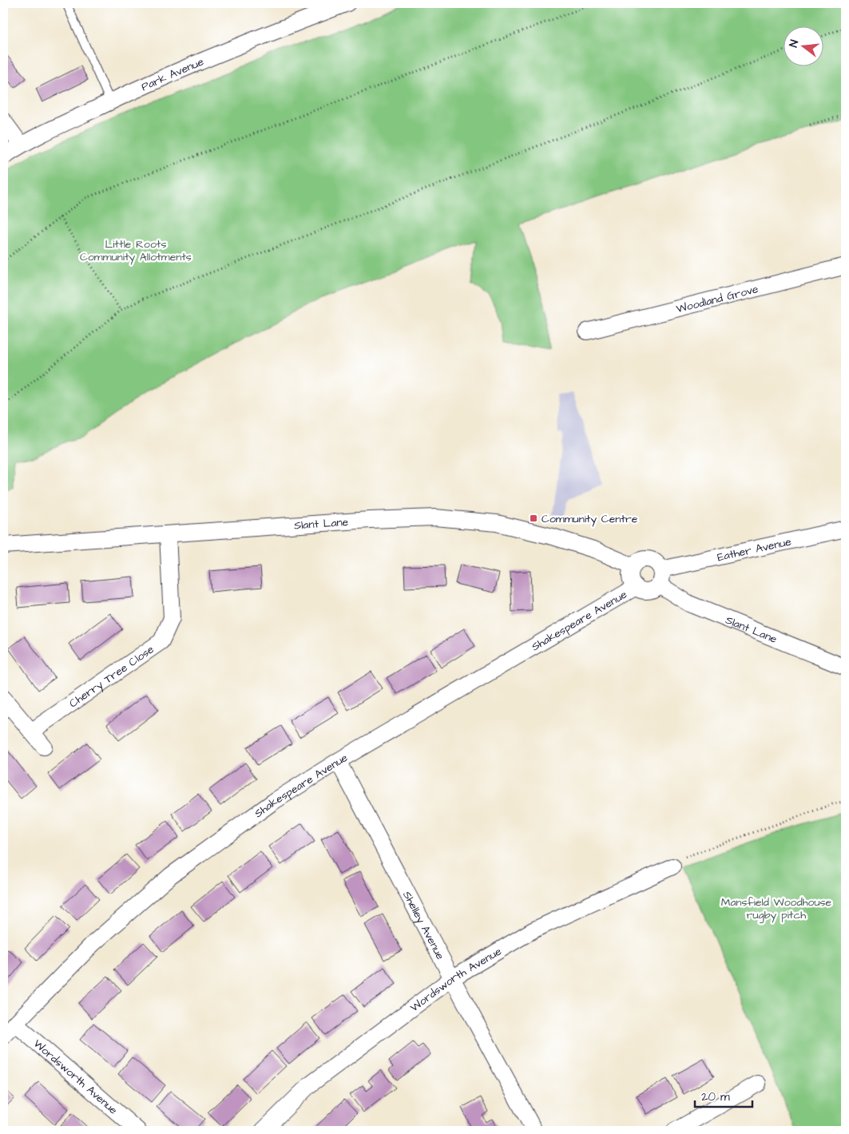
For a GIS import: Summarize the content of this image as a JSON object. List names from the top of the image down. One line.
{"streets":{"street":["Park Avenue","Woodland Grove","Slant Lane","Eather Avenue","Shakespeare Avenue","Cherry Tree Close","Shelley Avenue","Wordsworth Avenue"]},"crossings":[["Slant Lane","Eather Avenue"],["Slant Lane","Shakespeare Avenue"],["Slant Lane","Cherry Tree Close"],["Eather Avenue","Shakespeare Avenue"],["Shakespeare Avenue","Shelley Avenue"],["Shakespeare Avenue","Wordsworth Avenue"],["Shelley Avenue","Wordsworth Avenue"]],"parks":["Little Roots Community Allotments","Mansfield Woodhouse rugby pitch"],"places":{"transit":["Community Centre"]},"scale_bar":"20 m","north":"left"}
